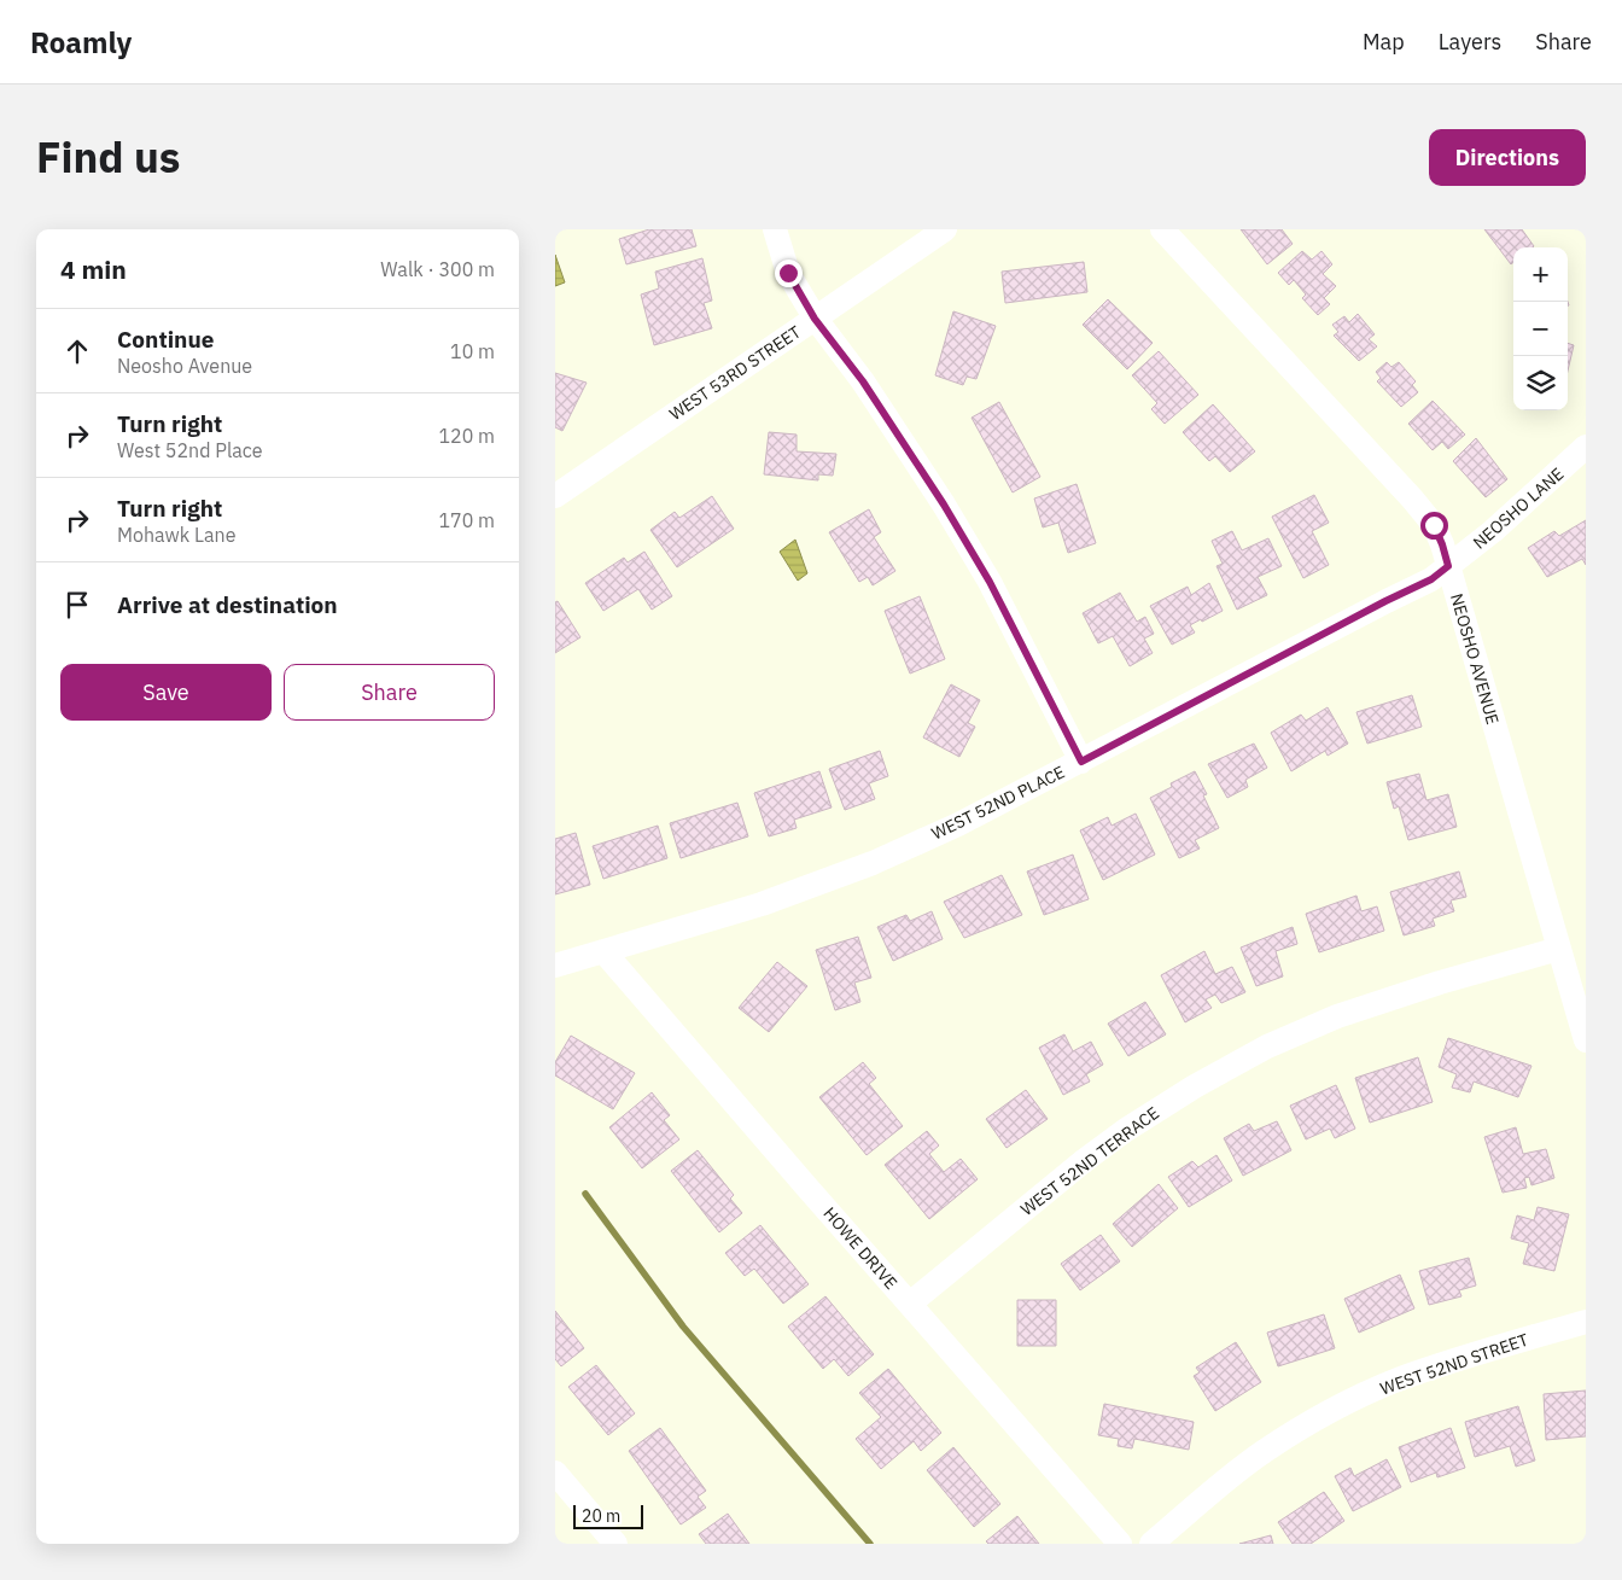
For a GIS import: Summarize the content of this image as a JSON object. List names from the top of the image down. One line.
{"streets":{"street":["WEST 53RD STREET","NEOSHO LANE","NEOSHO AVENUE","WEST 52ND PLACE","WEST 52ND TERRACE","HOWE DRIVE","WEST 52ND STREET"]},"crossings":[["NEOSHO LANE","NEOSHO AVENUE"],["NEOSHO LANE","WEST 52ND PLACE"],["NEOSHO AVENUE","WEST 52ND PLACE"],["NEOSHO AVENUE","WEST 52ND TERRACE"],["WEST 52ND PLACE","HOWE DRIVE"],["WEST 52ND TERRACE","HOWE DRIVE"]],"scale_bar":"20 m","page":{"header":"Roamly","nav":["Map","Layers","Share"],"title":"Find us","buttons":["Directions",["Save","Share"]],"heading":["4 min","Walk · 300 m"],"map_buttons":["+","−"],"list":[["Continue","Neosho Avenue","10 m"],["Turn right","West 52nd Place","120 m"],["Turn right","Mohawk Lane","170 m"],"Arrive at destination"],"scale":"20 m"}}
